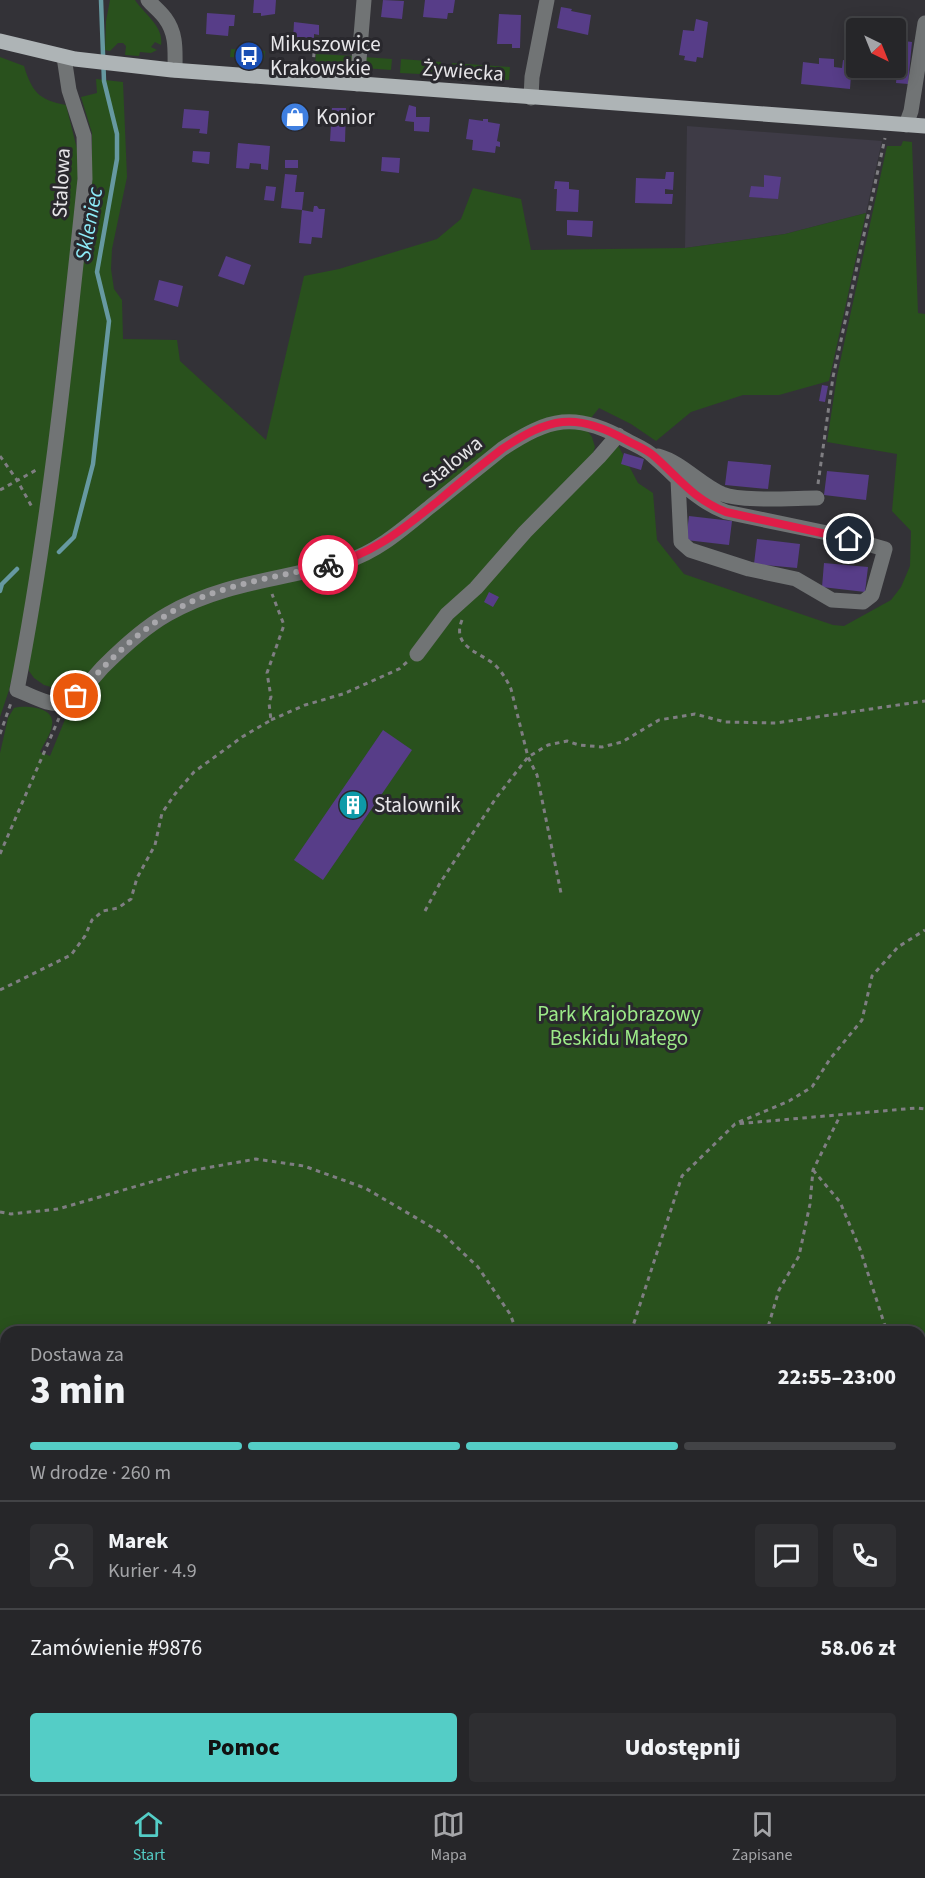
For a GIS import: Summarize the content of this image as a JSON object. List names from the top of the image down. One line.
{"streets":{"main road":["Żywiecka"],"street":["Stalowa"]},"crossings":[["Żywiecka","Stalowa"]],"water":["Skleniec"],"parks":["Park Krajobrazowy Beskidu Małego"],"places":{"bus stop":["Mikuszowice Krakowskie"],"shop":["Konior"],"building":["Stalownik"]},"north":"bottom right","page":{"heading":["3 min","Dostawa za","22:55–23:00"],"panel":["Marek","Kurier · 4.9","Zamówienie #9876","58.06 zł"],"bar":"W drodze · 260 m","buttons":["Pomoc","Udostępnij"],"tabs":["Start","Mapa","Zapisane"]}}
